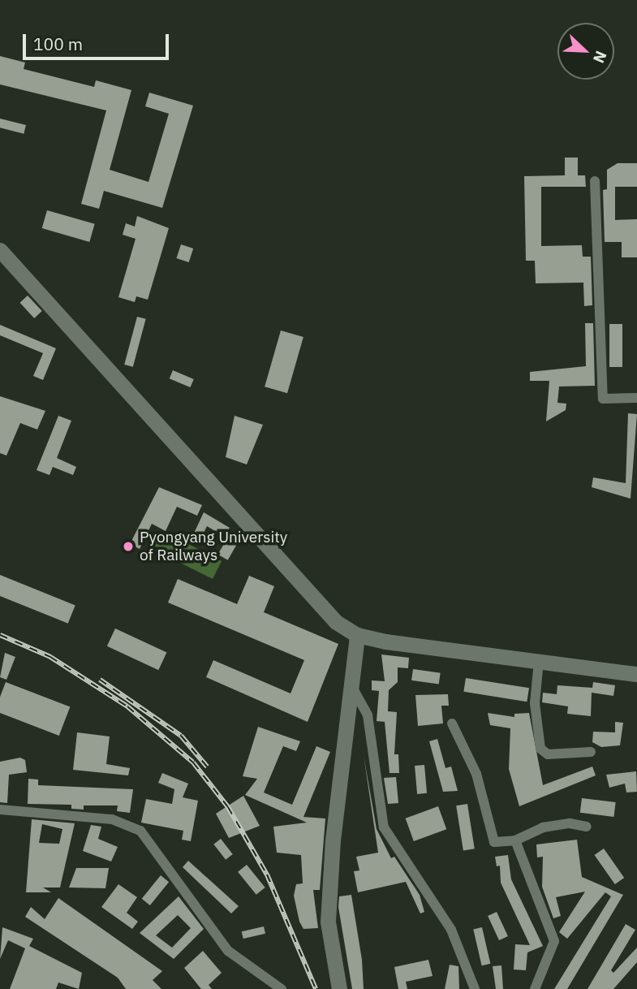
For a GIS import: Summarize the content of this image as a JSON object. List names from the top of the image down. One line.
{"places":["Pyongyang University of Railways"],"scale_bar":"100 m","north":"bottom right"}
